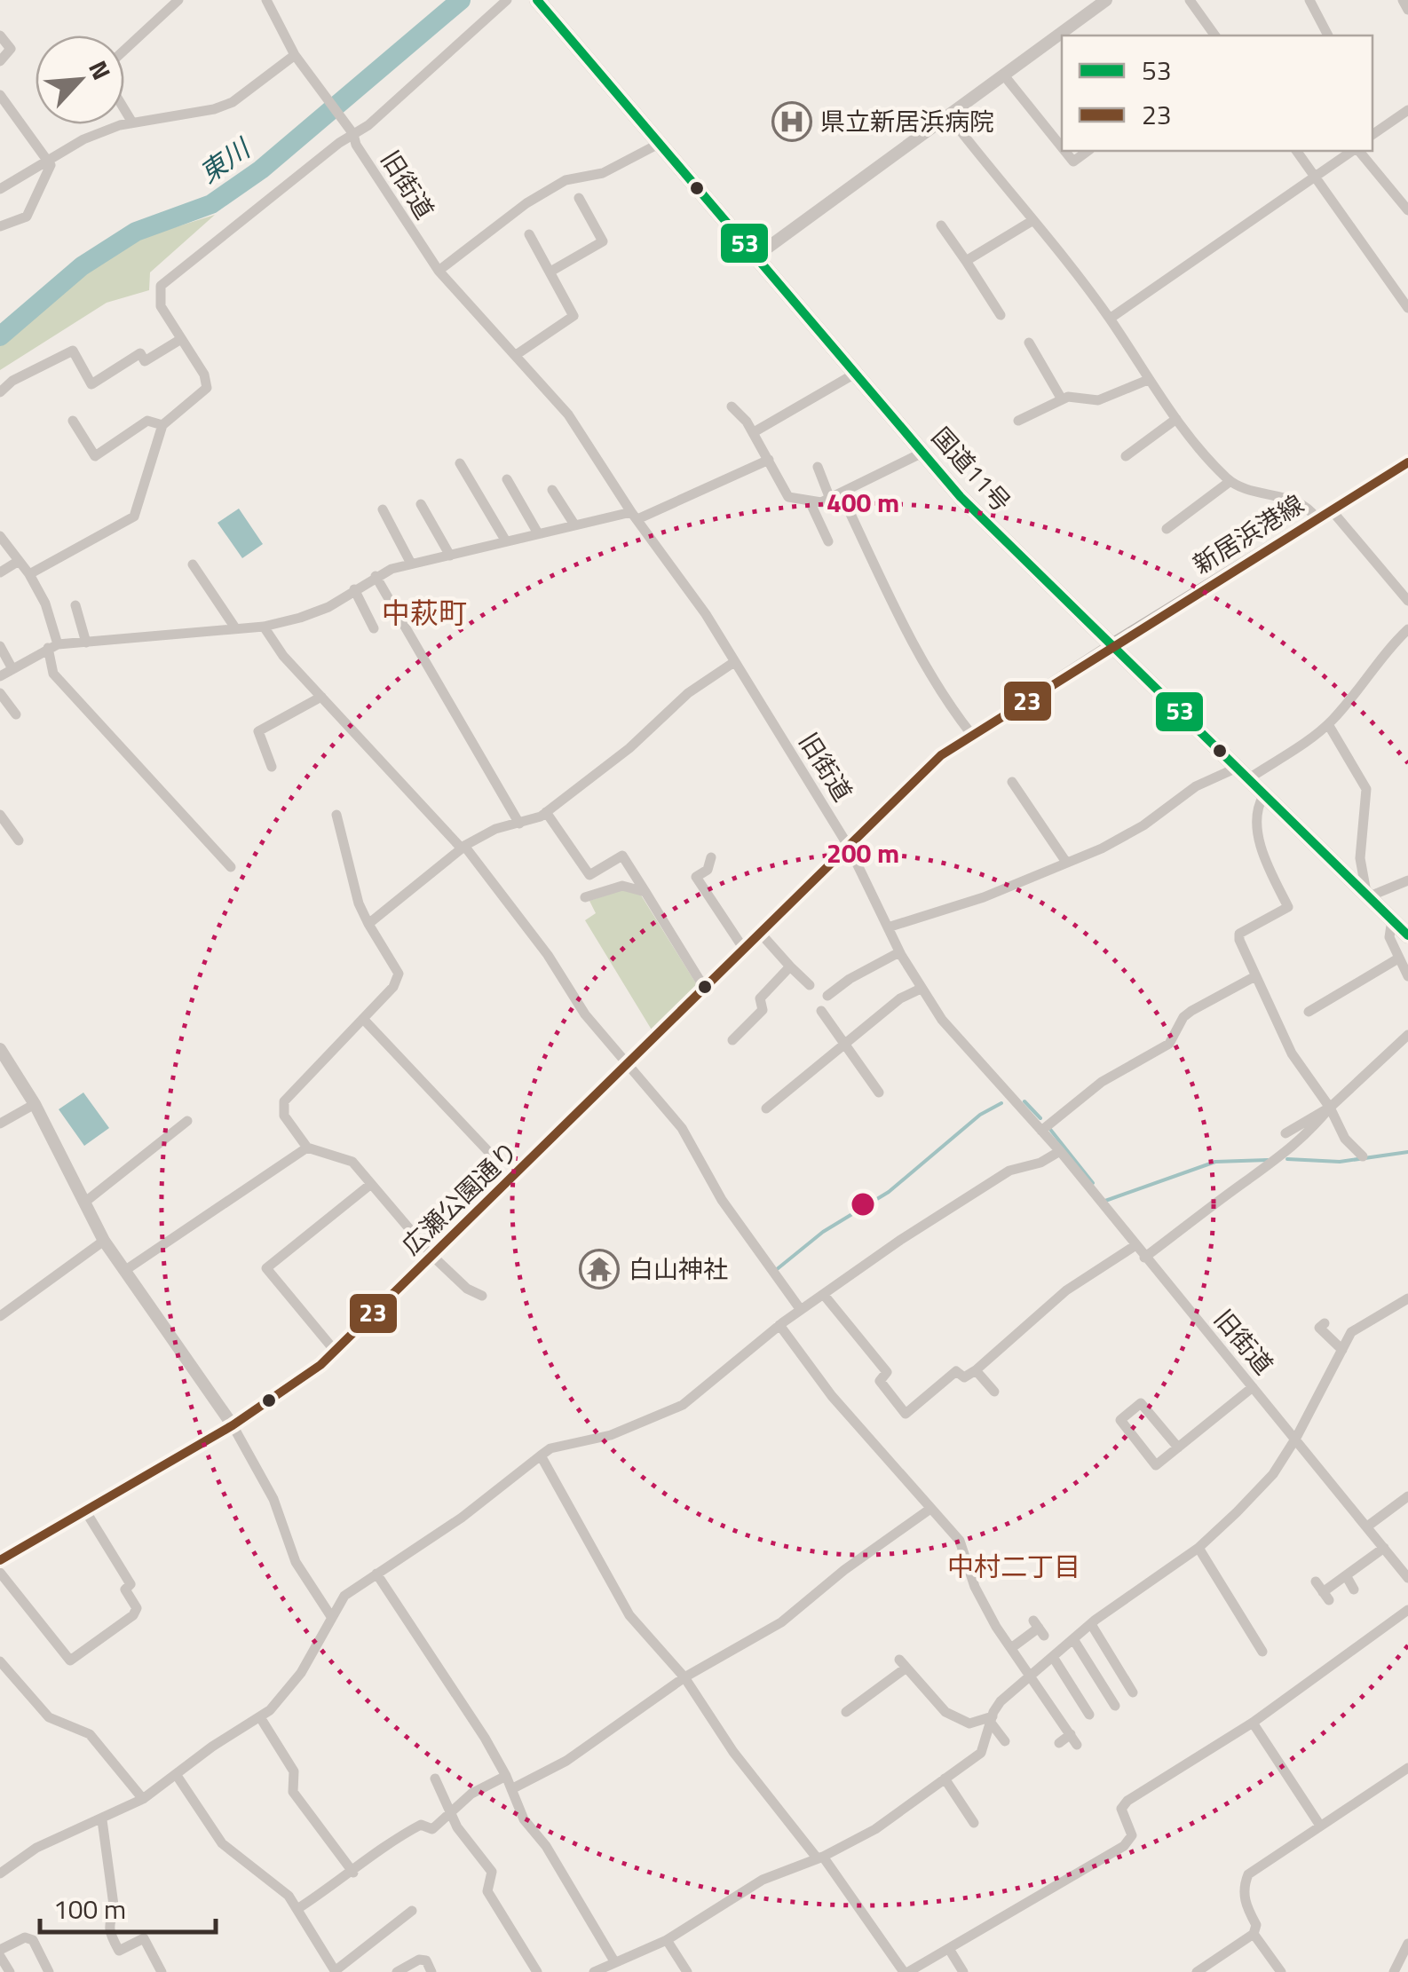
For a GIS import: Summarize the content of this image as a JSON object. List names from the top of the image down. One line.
{"streets":{"highway":["国道11号"],"main road":["新居浜港線"],"street":["旧街道","広瀬公園通り"]},"crossings":[["旧街道","広瀬公園通り"],["国道11号","新居浜港線"],["国道11号","広瀬公園通り"],["新居浜港線","広瀬公園通り"]],"districts":["中萩町","中村二丁目"],"water":["東川"],"places":{"hospital":["県立新居浜病院"],"temple":["白山神社"]},"lines":["transit line 53","transit line 23"],"legend":["53","23"],"scale_bar":"100 m","north":"top right","rings":["400 m","200 m"]}
